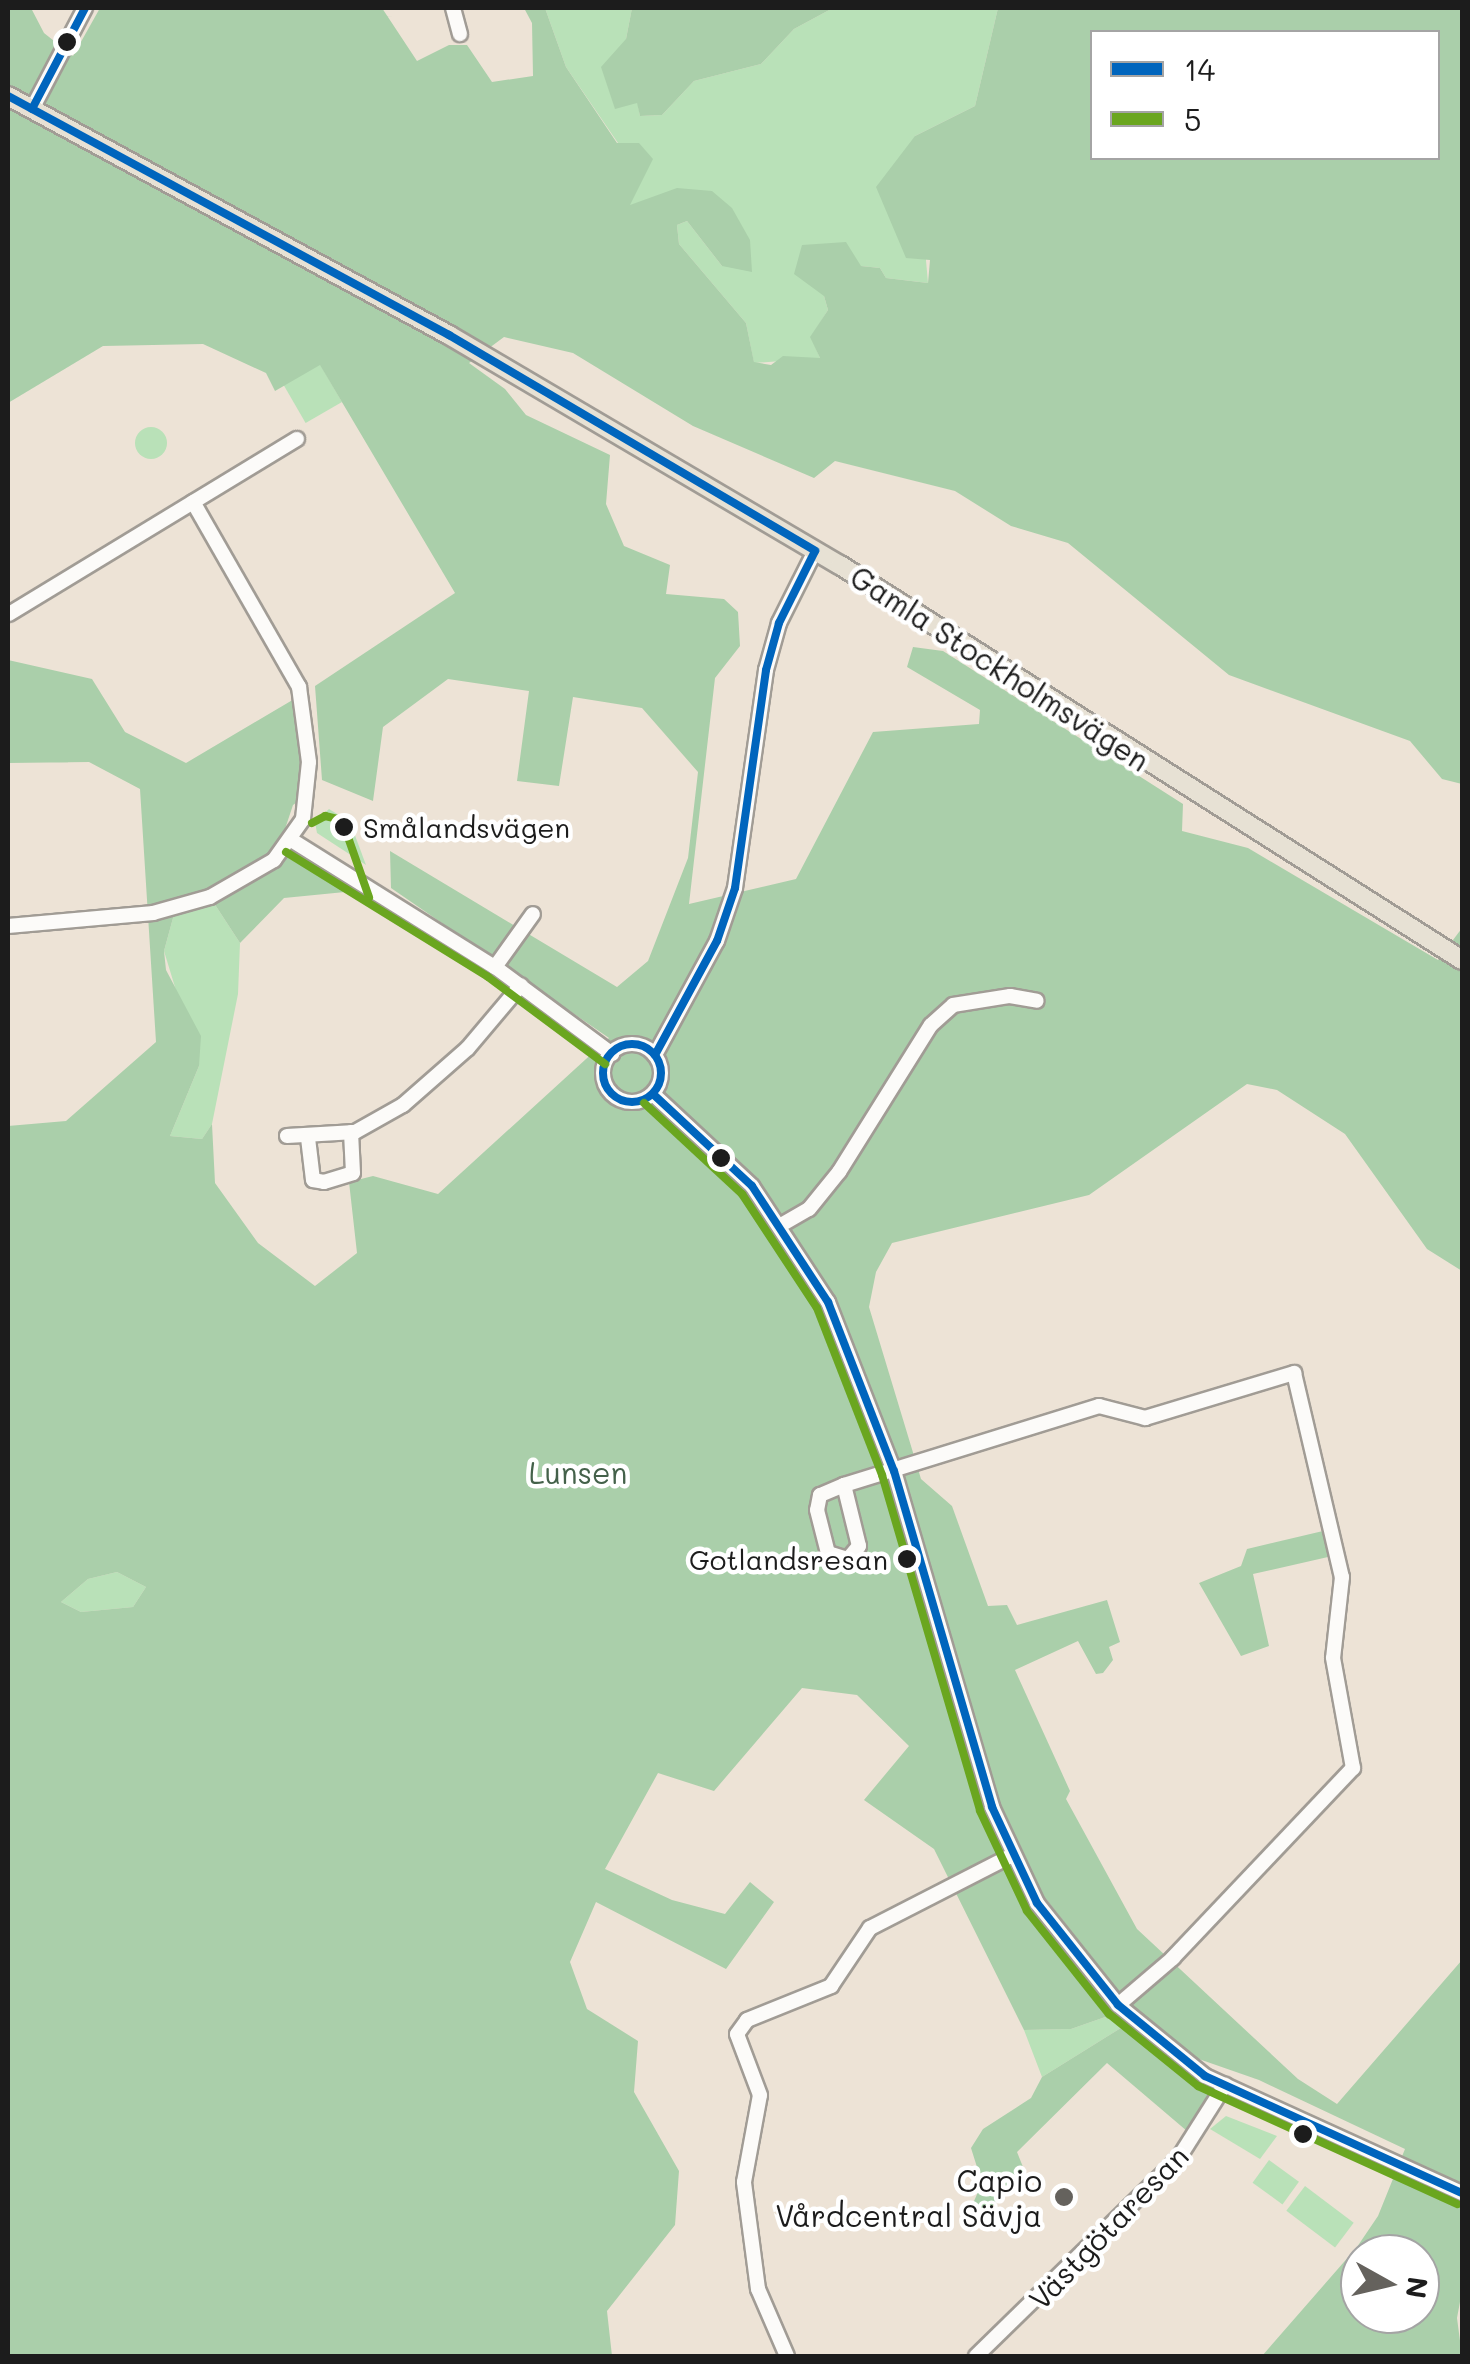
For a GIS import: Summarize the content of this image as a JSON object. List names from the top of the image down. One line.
{"streets":{"main road":["Gamla Stockholmsvägen"],"street":["Västgötaresan"]},"parks":["Lunsen"],"places":["Smålandsvägen","Gotlandsresan","Capio Vårdcentral Sävja"],"lines":["transit line 14","transit line 5"],"legend":["14","5"],"north":"right"}
